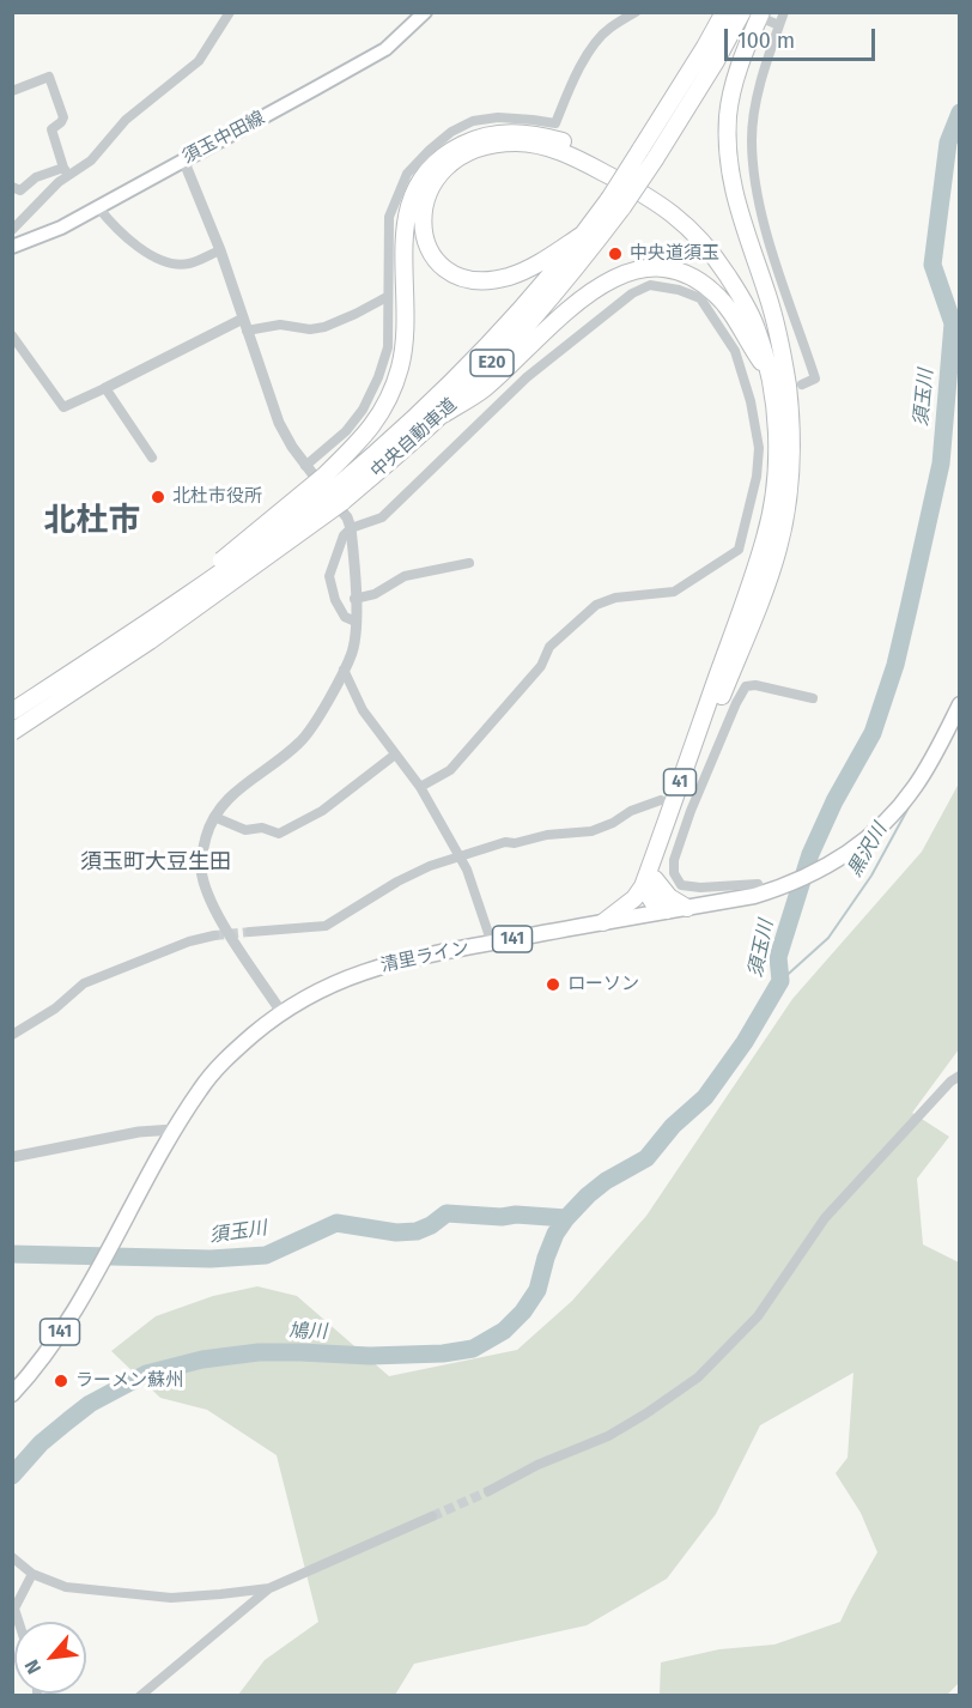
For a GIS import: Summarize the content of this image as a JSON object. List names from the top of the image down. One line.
{"streets":{"highway":["E20","中央自動車道","41","141","清里ライン"],"main road":["須玉中田線"]},"crossings":[["41","清里ライン"]],"districts":["北杜市","須玉町大豆生田"],"water":["須玉川","黒沢川","鳩川"],"places":["中央道須玉","北杜市役所","ローソン","ラーメン蘇州"],"scale_bar":"100 m","north":"bottom left"}
